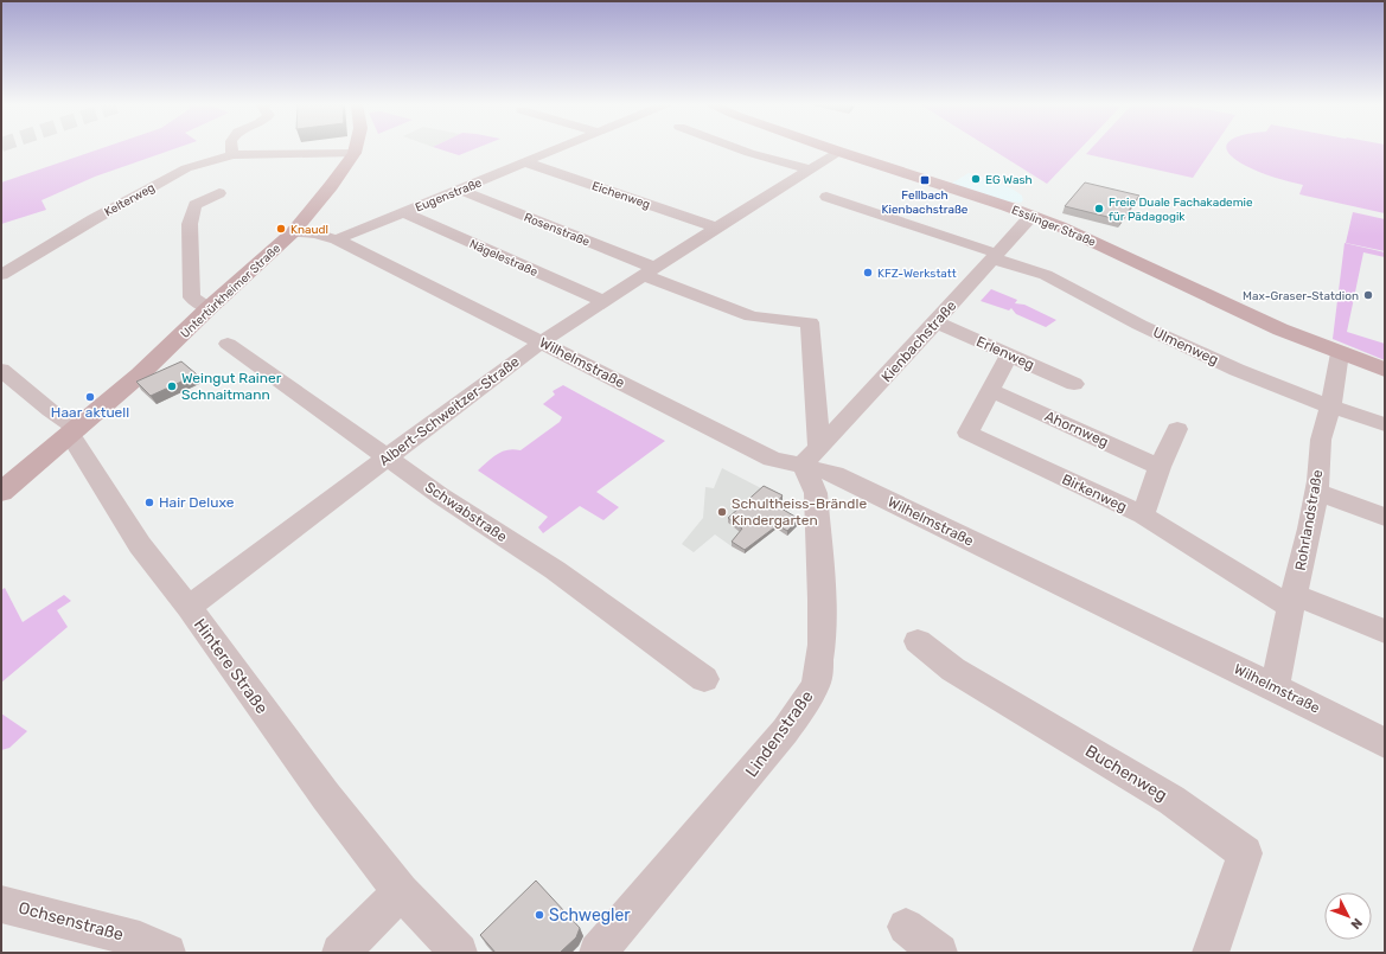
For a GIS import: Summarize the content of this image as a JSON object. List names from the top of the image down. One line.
{"streets":{"main road":["Esslinger Straße","Untertürkheimer Straße"],"street":["Eugenstraße","Eichenweg","Kelterweg","Rosenstraße","Nägelestraße","Kienbachstraße","Ulmenweg","Erlenweg","Wilhelmstraße","Albert-Schweitzer-Straße","Ahornweg","Birkenweg","Schwabstraße","Rohrlandstraße","Hintere Straße","Lindenstraße","Buchenweg","Ochsenstraße"]},"crossings":[["Eugenstraße","Eichenweg"],["Eugenstraße","Rosenstraße"],["Eugenstraße","Nägelestraße"],["Eugenstraße","Wilhelmstraße"],["Eichenweg","Albert-Schweitzer-Straße"],["Kelterweg","Untertürkheimer Straße"],["Esslinger Straße","Kienbachstraße"],["Esslinger Straße","Albert-Schweitzer-Straße"],["Esslinger Straße","Rohrlandstraße"],["Rosenstraße","Albert-Schweitzer-Straße"],["Rosenstraße","Lindenstraße"],["Nägelestraße","Albert-Schweitzer-Straße"],["Untertürkheimer Straße","Wilhelmstraße"],["Untertürkheimer Straße","Hintere Straße"],["Kienbachstraße","Ulmenweg"],["Kienbachstraße","Erlenweg"],["Kienbachstraße","Wilhelmstraße"],["Kienbachstraße","Lindenstraße"],["Ulmenweg","Rohrlandstraße"],["Erlenweg","Birkenweg"],["Wilhelmstraße","Albert-Schweitzer-Straße"],["Wilhelmstraße","Rohrlandstraße"],["Wilhelmstraße","Lindenstraße"],["Albert-Schweitzer-Straße","Schwabstraße"],["Albert-Schweitzer-Straße","Hintere Straße"],["Ahornweg","Birkenweg"],["Birkenweg","Rohrlandstraße"]],"places":{"other":["EG Wash","Freie Duale Fachakademie für Pädagogik","Knaudl","KFZ-Werkstatt","Max-Graser-Statdion","Weingut Rainer Schnaitmann","Haar aktuell","Hair Deluxe","Schultheiss-Brändle Kindergarten","Schwegler"],"transit":["Fellbach Kienbachstraße"]},"north":"bottom right"}
